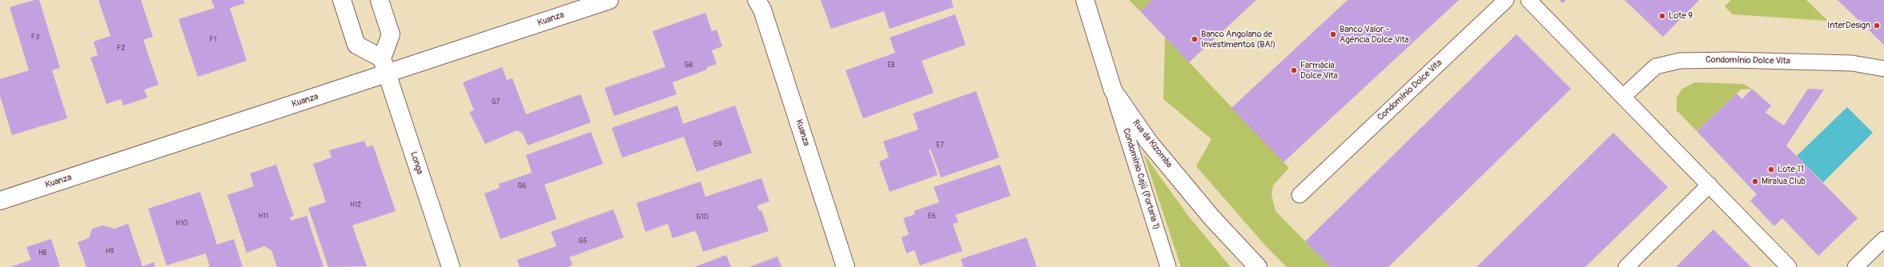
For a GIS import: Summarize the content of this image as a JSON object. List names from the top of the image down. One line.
{"streets":{"street":["Kuanza","Rua da Kizomba","Longa"],"lane":["Condomínio Dolce Vita","Condomínio Cajú (Portaria 1)"]},"crossings":[["Kuanza","Longa"],["Rua da Kizomba","Condomínio Cajú (Portaria 1)"]],"places":["Lote 9","InterDesign","Banco Valor - Agência Dolce Vita","Banco Angolano de Investimentos (BAI)","Farmácia Dolce Vita","Lote 11","Miralua Club"],"house_numbers":["F3","F1","F2","G8","E8","G7","G9","E7","G6","H12","H11","E6","G10","H10","G5","H9","H8"]}
